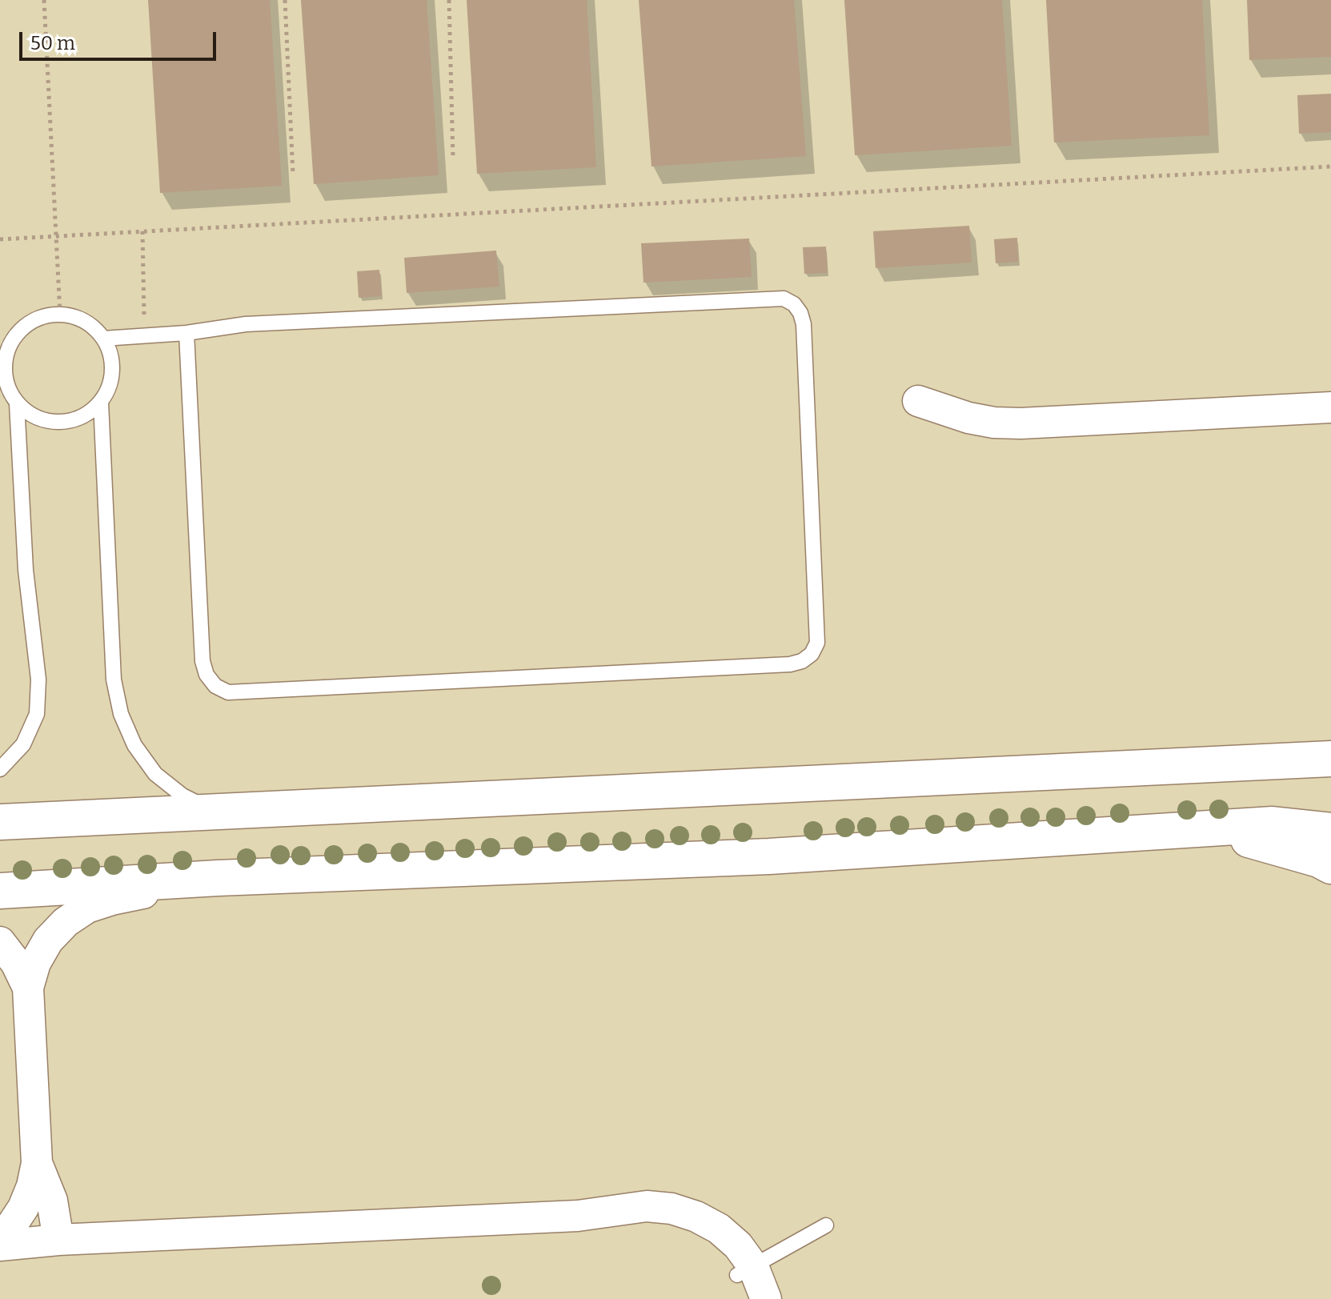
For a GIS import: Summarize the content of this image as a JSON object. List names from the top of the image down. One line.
{"scale_bar":"50 m"}
